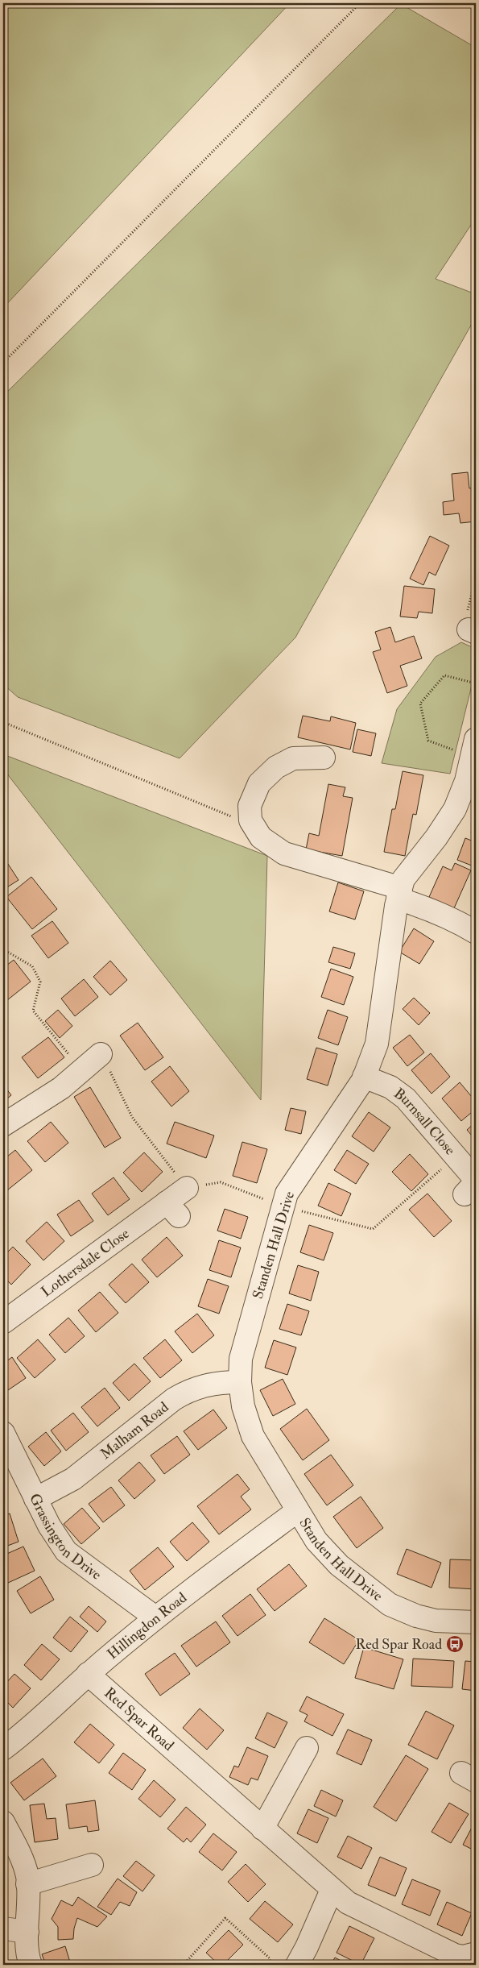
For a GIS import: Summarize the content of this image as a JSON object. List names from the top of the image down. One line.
{"streets":{"street":["Burnsall Close","Standen Hall Drive","Lothersdale Close","Malham Road","Grassington Drive","Hillingdon Road","Red Spar Road"]},"crossings":[["Burnsall Close","Standen Hall Drive"],["Standen Hall Drive","Malham Road"],["Standen Hall Drive","Hillingdon Road"],["Malham Road","Grassington Drive"],["Grassington Drive","Hillingdon Road"],["Hillingdon Road","Red Spar Road"]],"places":{"bus stop":["Red Spar Road"]}}
